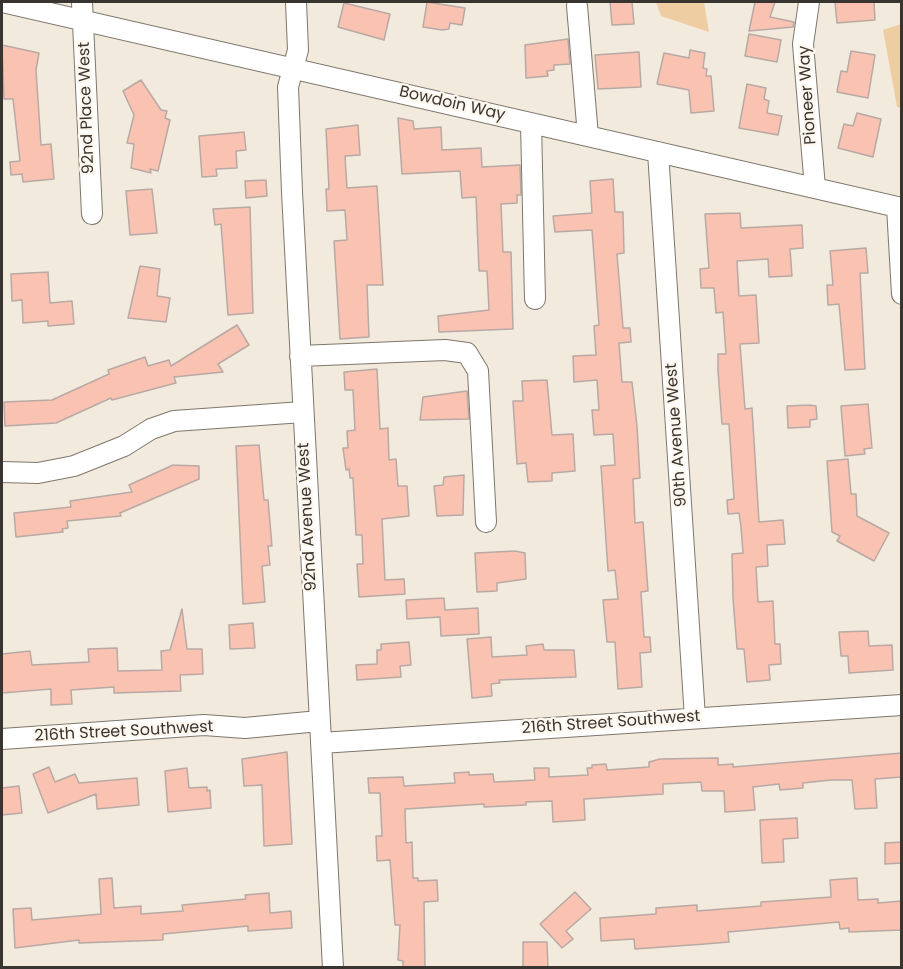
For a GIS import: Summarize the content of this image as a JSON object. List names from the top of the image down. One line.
{"streets":{"street":["Pioneer Way","Bowdoin Way","92nd Place West","90th Avenue West","92nd Avenue West","216th Street Southwest"]},"crossings":[["Pioneer Way","Bowdoin Way"],["Bowdoin Way","92nd Place West"],["Bowdoin Way","90th Avenue West"],["Bowdoin Way","92nd Avenue West"],["90th Avenue West","216th Street Southwest"],["92nd Avenue West","216th Street Southwest"]]}
